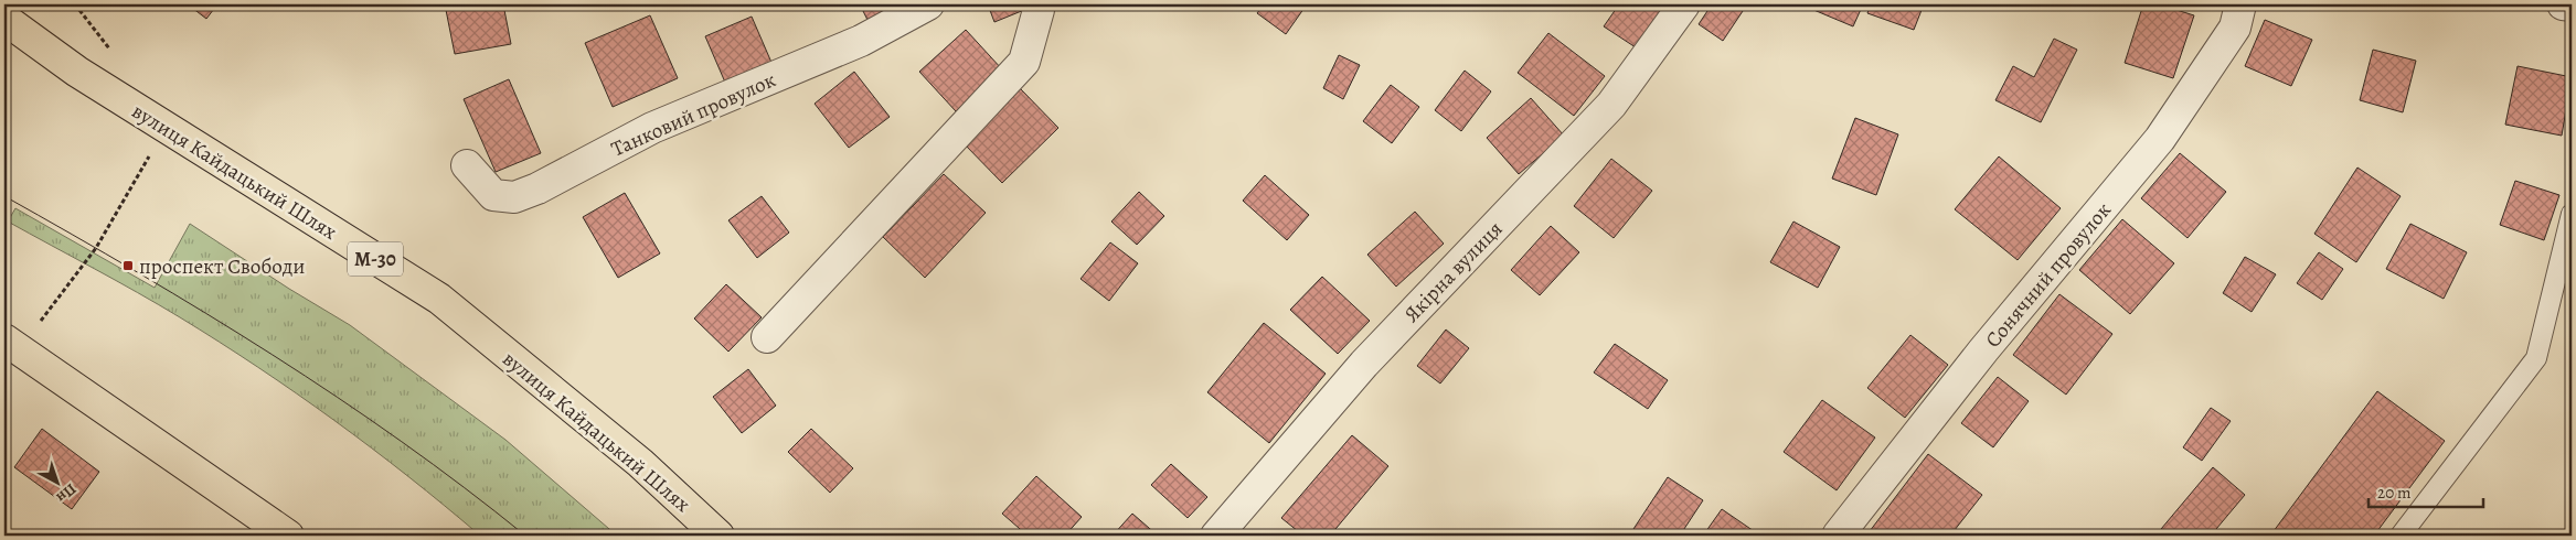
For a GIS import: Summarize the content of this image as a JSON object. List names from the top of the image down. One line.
{"streets":{"highway":["вулиця Кайдацький Шлях","М-30"],"street":["Танковий провулок","Якірна вулиця","Сонячний провулок"]},"places":{"transit":["проспект Свободи"]},"scale_bar":"20 m","north":"bottom right"}
